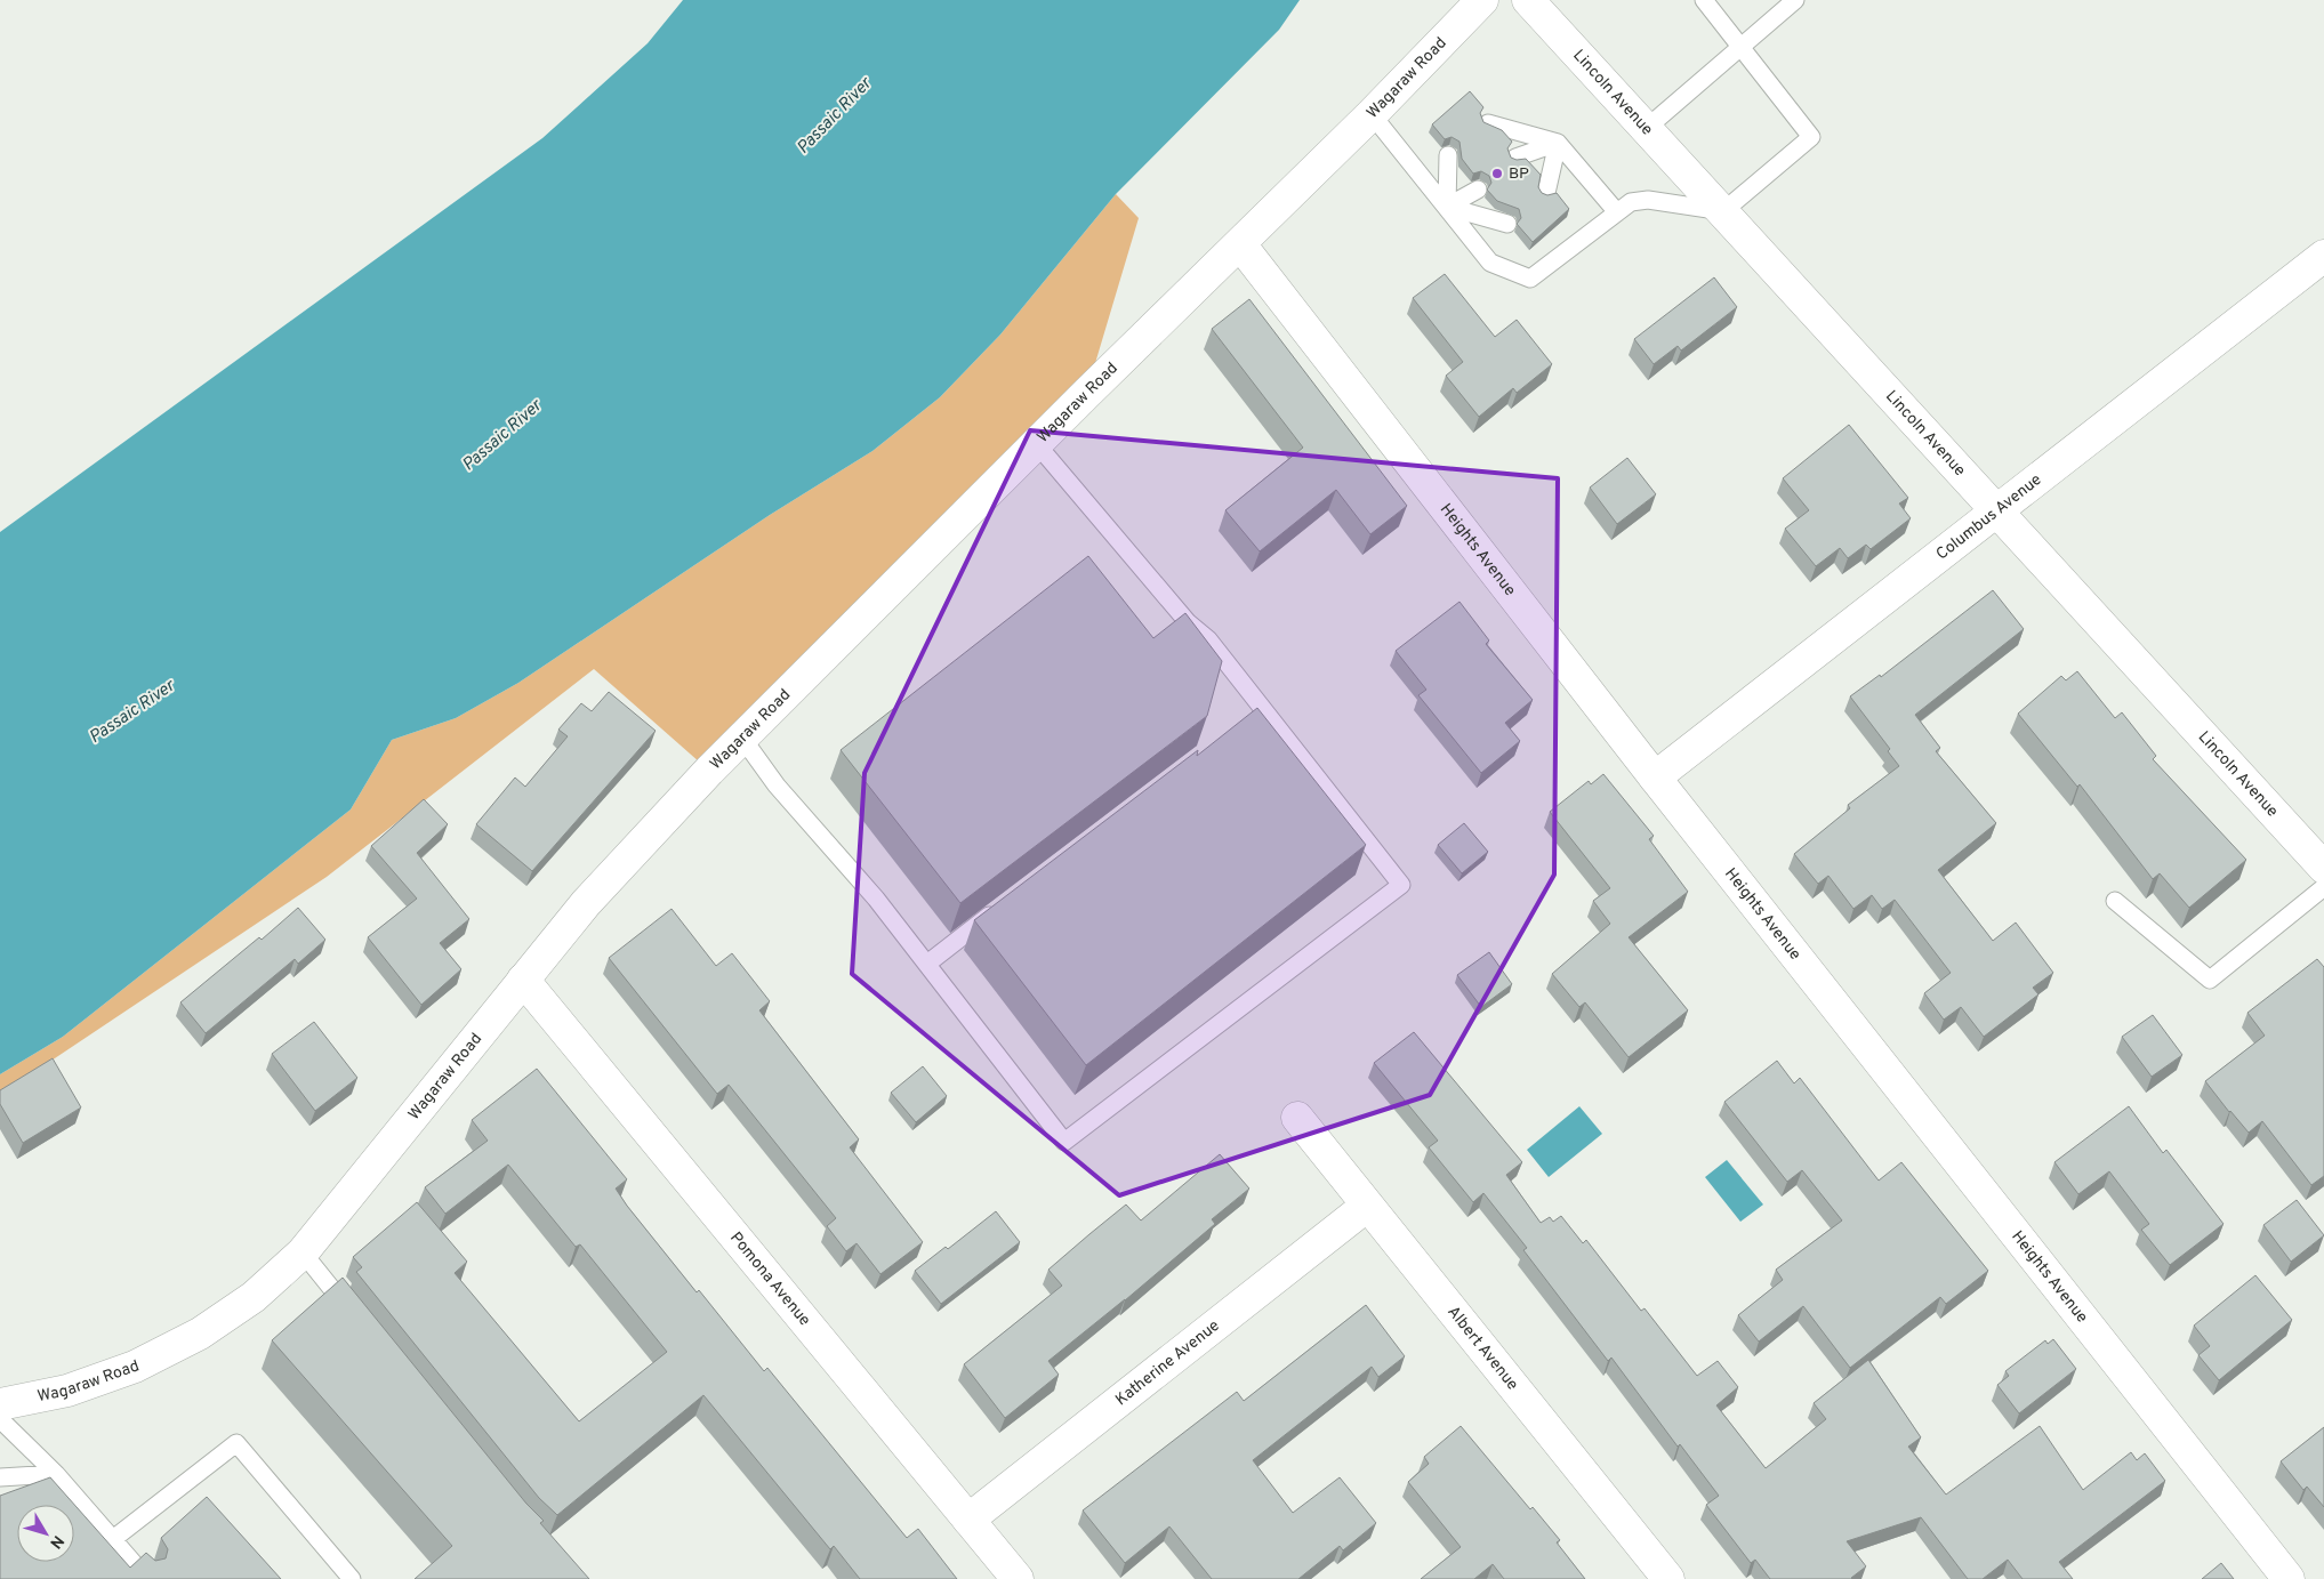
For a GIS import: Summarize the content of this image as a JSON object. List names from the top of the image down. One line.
{"streets":{"street":["Wagaraw Road","Lincoln Avenue","Columbus Avenue","Heights Avenue","Pomona Avenue","Albert Avenue","Katherine Avenue"]},"crossings":[["Wagaraw Road","Heights Avenue"],["Wagaraw Road","Pomona Avenue"],["Lincoln Avenue","Columbus Avenue"],["Columbus Avenue","Heights Avenue"],["Pomona Avenue","Katherine Avenue"],["Albert Avenue","Katherine Avenue"]],"water":["Passaic River"],"places":["BP"],"north":"bottom right"}
